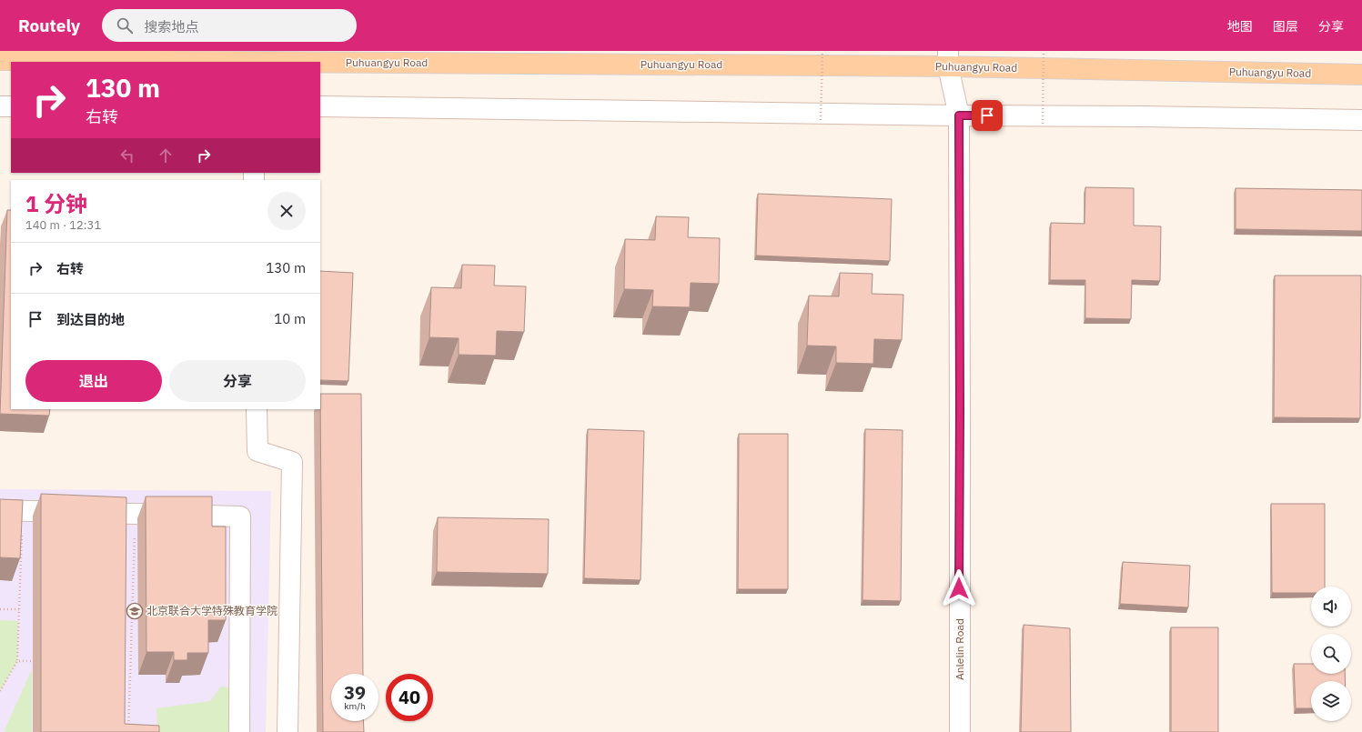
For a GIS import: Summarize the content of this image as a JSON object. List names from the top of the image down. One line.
{"streets":{"main road":["Puhuangyu Road"],"street":["Anlelin Road"]},"crossings":[["Puhuangyu Road","Anlelin Road"]],"places":{"school or university":["北京联合大学特殊教育学院"]},"page":{"header":"Routely","search":"搜索地点","nav":["地图","图层","分享"],"turn":["130 m","右转"],"heading":["1 分钟","140 m · 12:31"],"list":[{"name":"右转","value":"130 m"},{"name":"到达目的地","value":"10 m"}],"buttons":["退出","分享"],"speed":"39 km/h","limit":"40"}}
